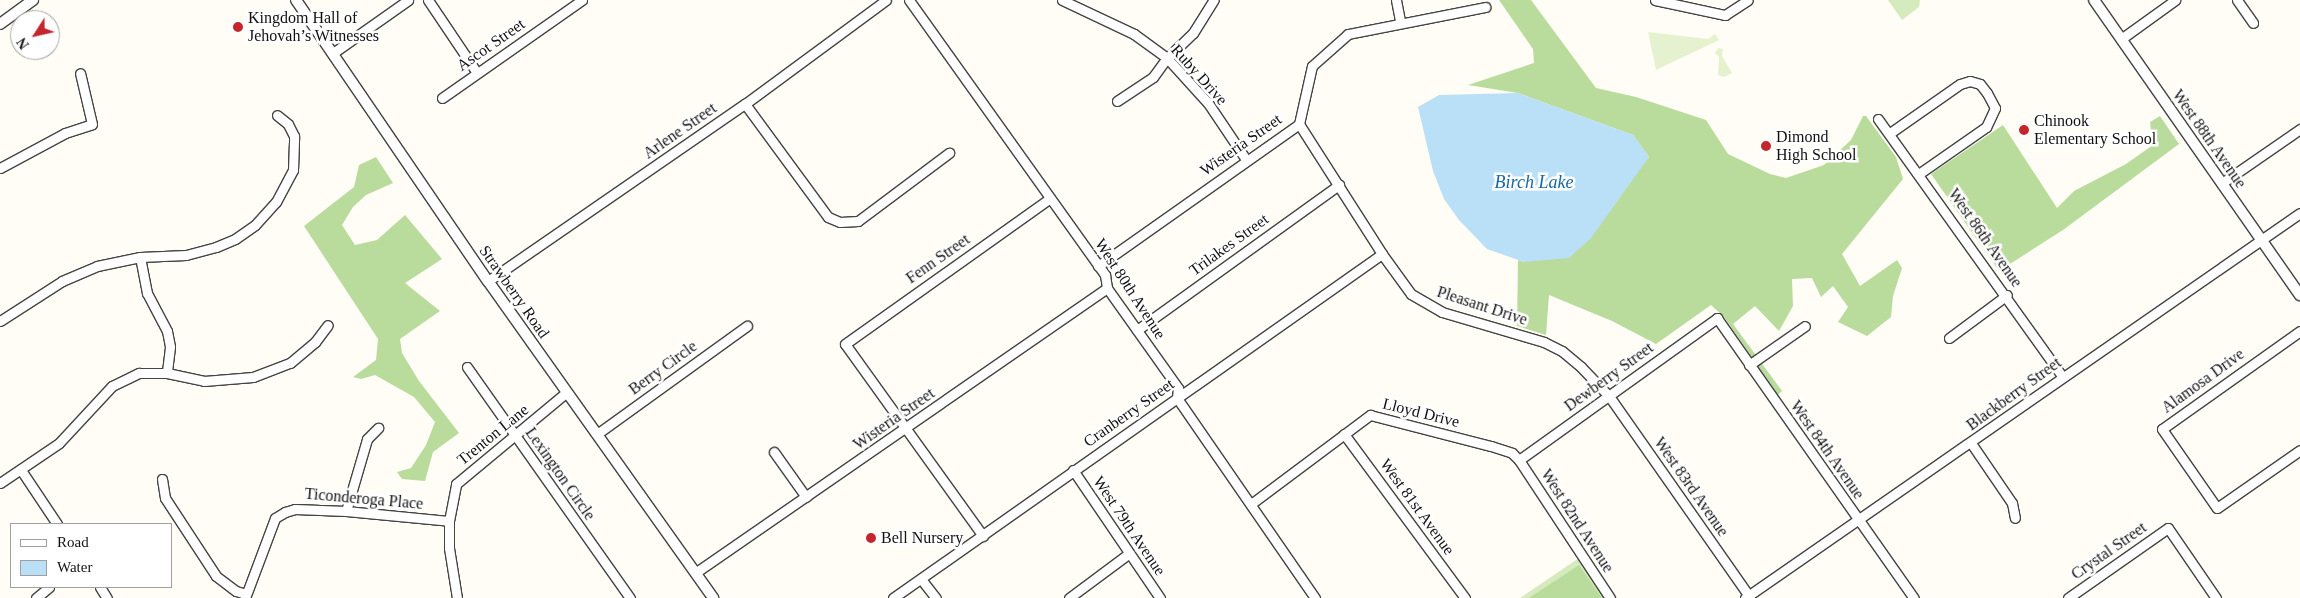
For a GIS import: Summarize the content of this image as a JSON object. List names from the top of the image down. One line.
{"streets":{"street":["Ascot Street","Ruby Drive","Arlene Street","West 88th Avenue","Wisteria Street","West 86th Avenue","Trilakes Street","Fenn Street","West 80th Avenue","Strawberry Road","Pleasant Drive","Berry Circle","Dewberry Street","Alamosa Drive","Blackberry Street","Cranberry Street","Lloyd Drive","Trenton Lane","West 84th Avenue","Lexington Circle","West 83rd Avenue","Ticonderoga Place","West 81st Avenue","West 82nd Avenue","West 79th Avenue","Crystal Street"]},"crossings":[["Ruby Drive","Wisteria Street"],["Arlene Street","Strawberry Road"],["West 88th Avenue","Blackberry Street"],["Wisteria Street","Fenn Street"],["Wisteria Street","West 80th Avenue"],["Wisteria Street","Strawberry Road"],["Wisteria Street","Pleasant Drive"],["West 86th Avenue","Blackberry Street"],["Trilakes Street","West 80th Avenue"],["Trilakes Street","Pleasant Drive"],["Fenn Street","West 80th Avenue"],["West 80th Avenue","Cranberry Street"],["West 80th Avenue","Lloyd Drive"],["Strawberry Road","Berry Circle"],["Strawberry Road","Trenton Lane"],["Pleasant Drive","Dewberry Street"],["Pleasant Drive","Cranberry Street"],["Pleasant Drive","West 83rd Avenue"],["Dewberry Street","Lloyd Drive"],["Dewberry Street","West 84th Avenue"],["Dewberry Street","West 83rd Avenue"],["Dewberry Street","West 82nd Avenue"],["Blackberry Street","West 84th Avenue"],["Blackberry Street","West 83rd Avenue"],["Cranberry Street","West 79th Avenue"],["Lloyd Drive","West 81st Avenue"],["Lloyd Drive","West 82nd Avenue"],["Trenton Lane","Lexington Circle"],["Trenton Lane","Ticonderoga Place"]],"water":["Birch Lake"],"places":["Kingdom Hall of Jehovah’s Witnesses","Chinook Elementary School","Dimond High School","Bell Nursery"],"legend":["Road","Water"],"north":"bottom left"}
